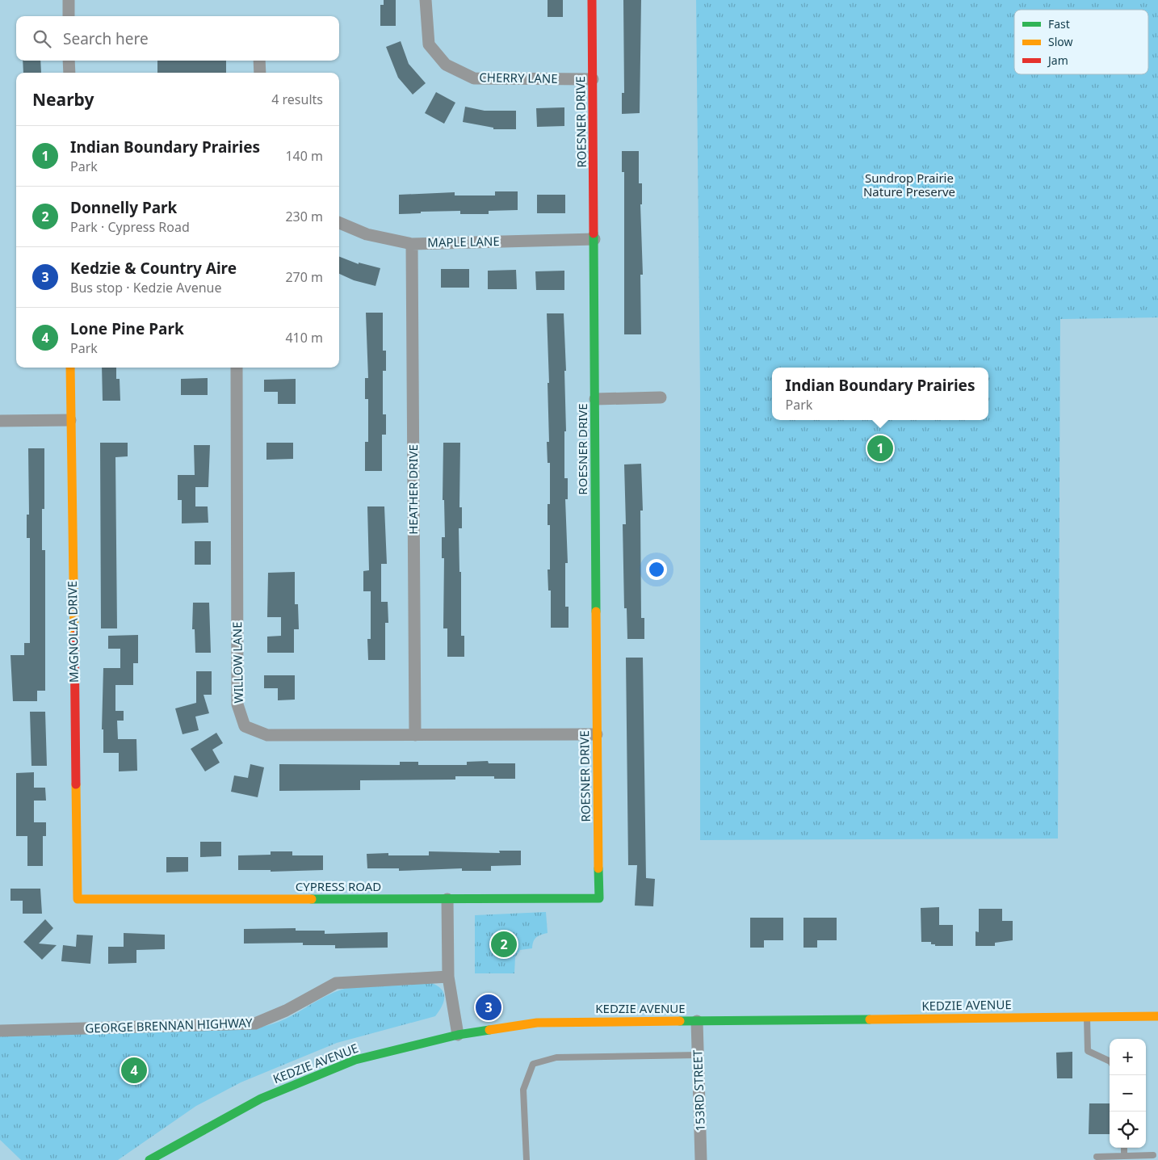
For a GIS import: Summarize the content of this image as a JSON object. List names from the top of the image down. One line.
{"streets":{"street":["CHERRY LANE","ROESNER DRIVE","MAPLE LANE","HEATHER DRIVE","MAGNOLIA DRIVE","WILLOW LANE","CYPRESS ROAD","KEDZIE AVENUE","GEORGE BRENNAN HIGHWAY","153RD STREET"]},"crossings":[["CHERRY LANE","ROESNER DRIVE"],["ROESNER DRIVE","MAPLE LANE"],["ROESNER DRIVE","WILLOW LANE"],["ROESNER DRIVE","CYPRESS ROAD"],["MAPLE LANE","HEATHER DRIVE"],["HEATHER DRIVE","WILLOW LANE"],["MAGNOLIA DRIVE","CYPRESS ROAD"],["KEDZIE AVENUE","153RD STREET"]],"parks":["Sundrop Prairie Nature Preserve"],"legend":["Fast","Slow","Jam"],"page":{"search":"Search here","heading":["Nearby","4 results"],"list":[{"mark":"1","name":"Indian Boundary Prairies","note":"Park","value":"140 m"},{"mark":"2","name":"Donnelly Park","note":"Park · Cypress Road","value":"230 m"},{"mark":"3","name":"Kedzie & Country Aire","note":"Bus stop · Kedzie Avenue","value":"270 m"},{"mark":"4","name":"Lone Pine Park","note":"Park","value":"410 m"}],"popup":["Indian Boundary Prairies","Park"],"pins":["1","2","3","4"],"map_buttons":["+","−"]}}
